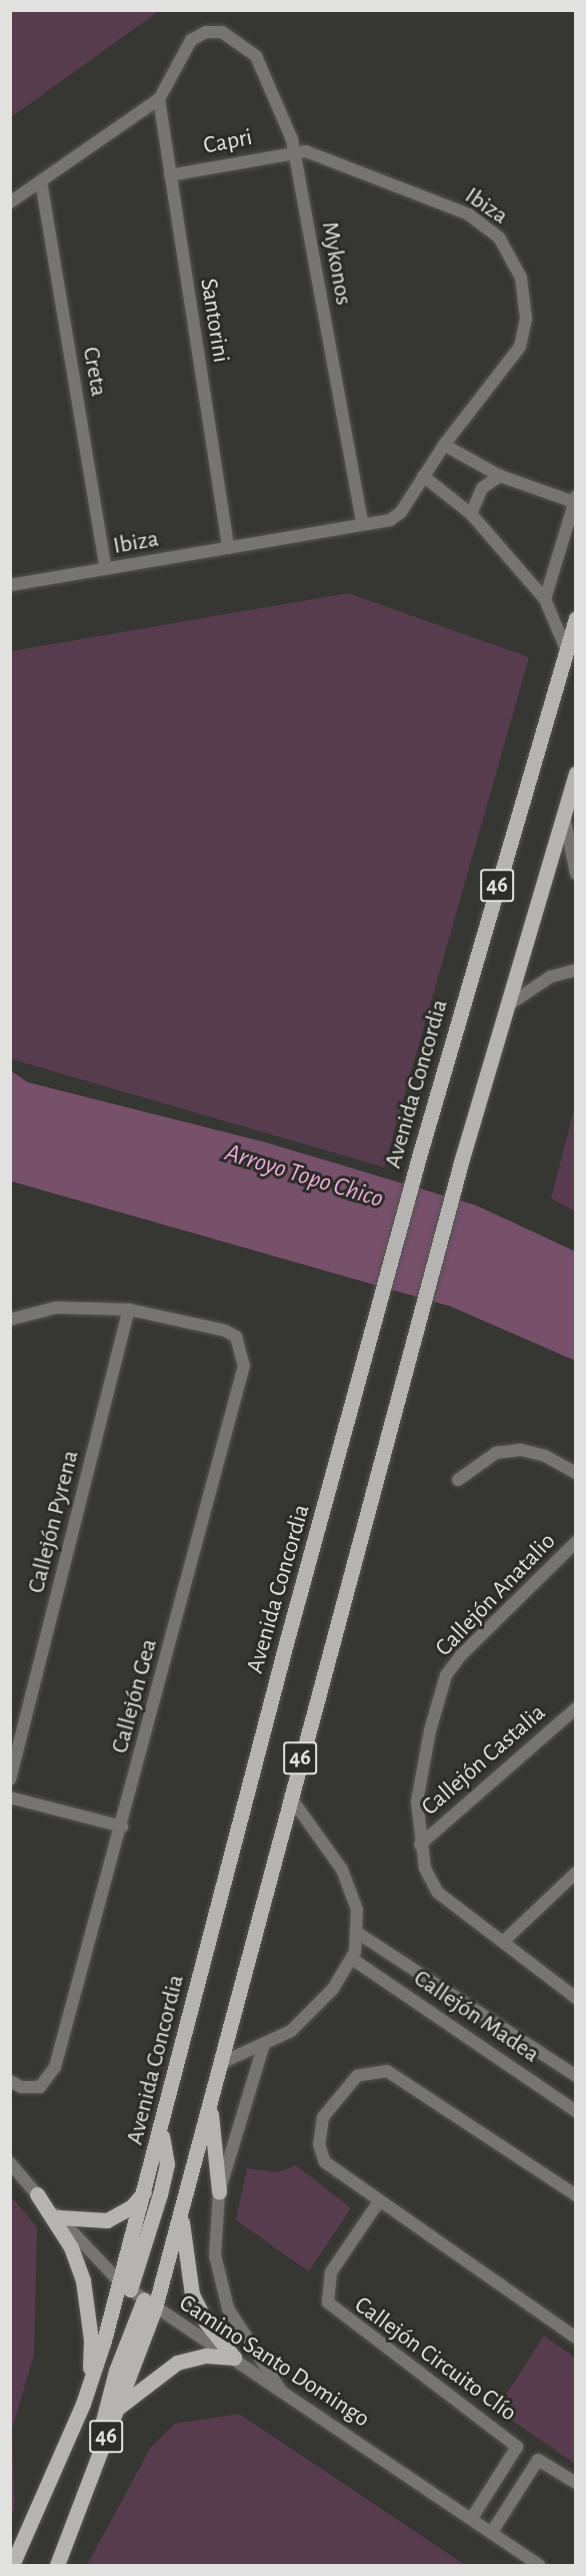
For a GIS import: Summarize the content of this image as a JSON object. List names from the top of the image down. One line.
{"streets":{"main road":["46","Avenida Concordia"],"street":["Capri","Ibiza","Mykonos","Santorini","Creta","Callejón Pyrena","Callejón Anatalio","Callejón Gea","Callejón Castalia","Callejón Madea","Callejón Circuito Clío","Camino Santo Domingo"]},"crossings":[["Capri","Ibiza"],["Capri","Mykonos"],["Capri","Santorini"],["Ibiza","Mykonos"],["Ibiza","Santorini"],["Ibiza","Creta"],["Mykonos","Santorini"],["46","Camino Santo Domingo"],["Avenida Concordia","Camino Santo Domingo"],["Callejón Pyrena","Callejón Gea"],["Callejón Anatalio","Callejón Castalia"],["Callejón Circuito Clío","Camino Santo Domingo"]],"water":["Arroyo Topo Chico"]}
